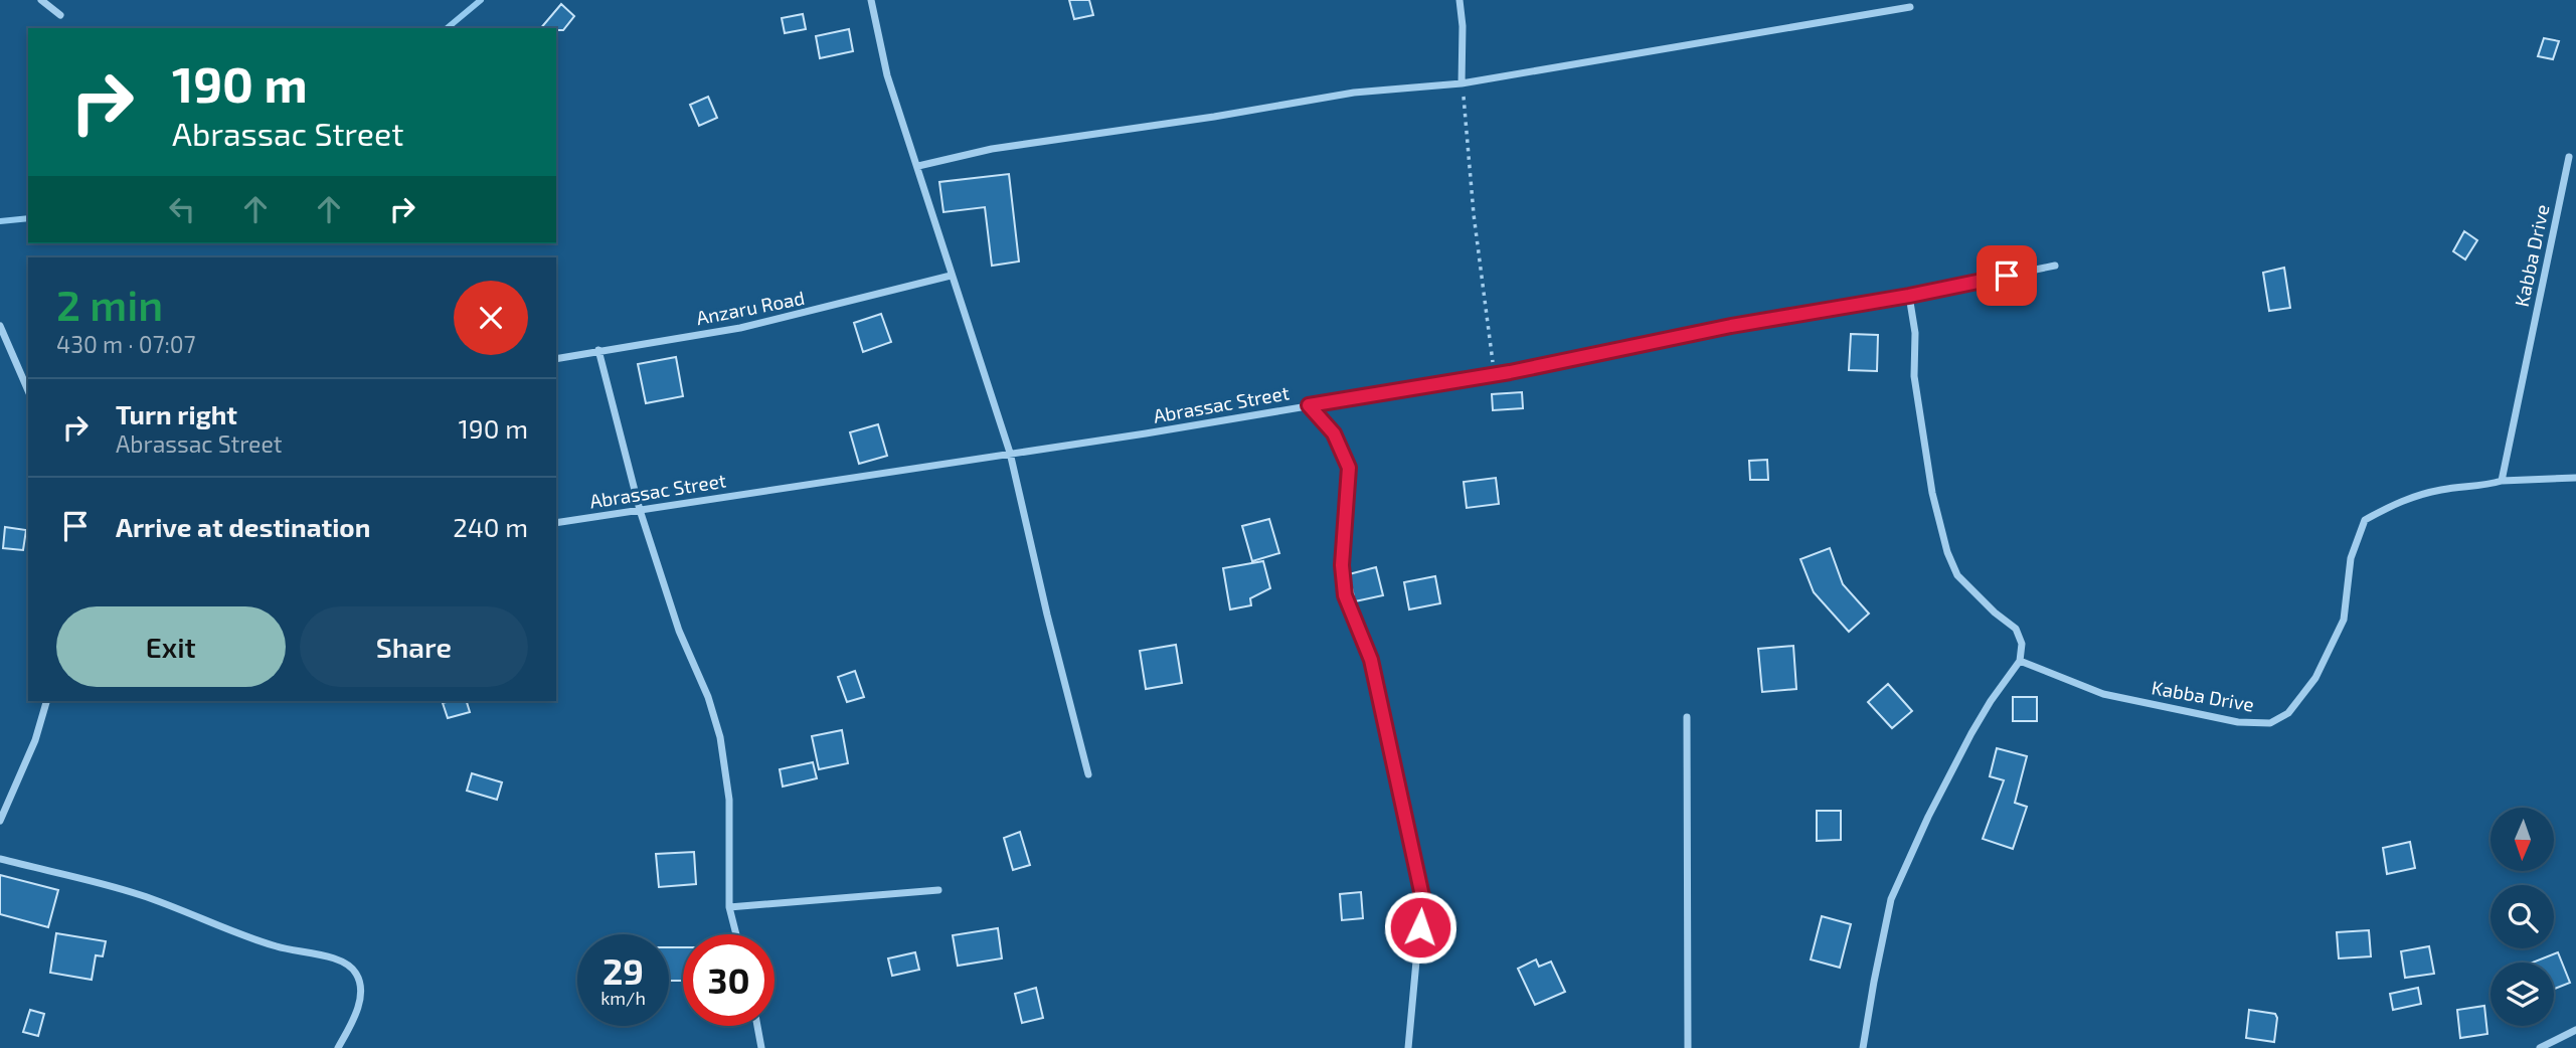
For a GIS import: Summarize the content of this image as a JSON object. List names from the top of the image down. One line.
{"streets":{"street":["Kabba Drive","Anzaru Road","Abrassac Street"]},"north":"bottom","page":{"turn":["190 m","Abrassac Street"],"heading":["2 min","430 m · 07:07"],"list":[{"name":"Turn right","note":"Abrassac Street","value":"190 m"},{"name":"Arrive at destination","value":"240 m"}],"buttons":["Exit","Share"],"speed":"29 km/h","limit":"30"}}
